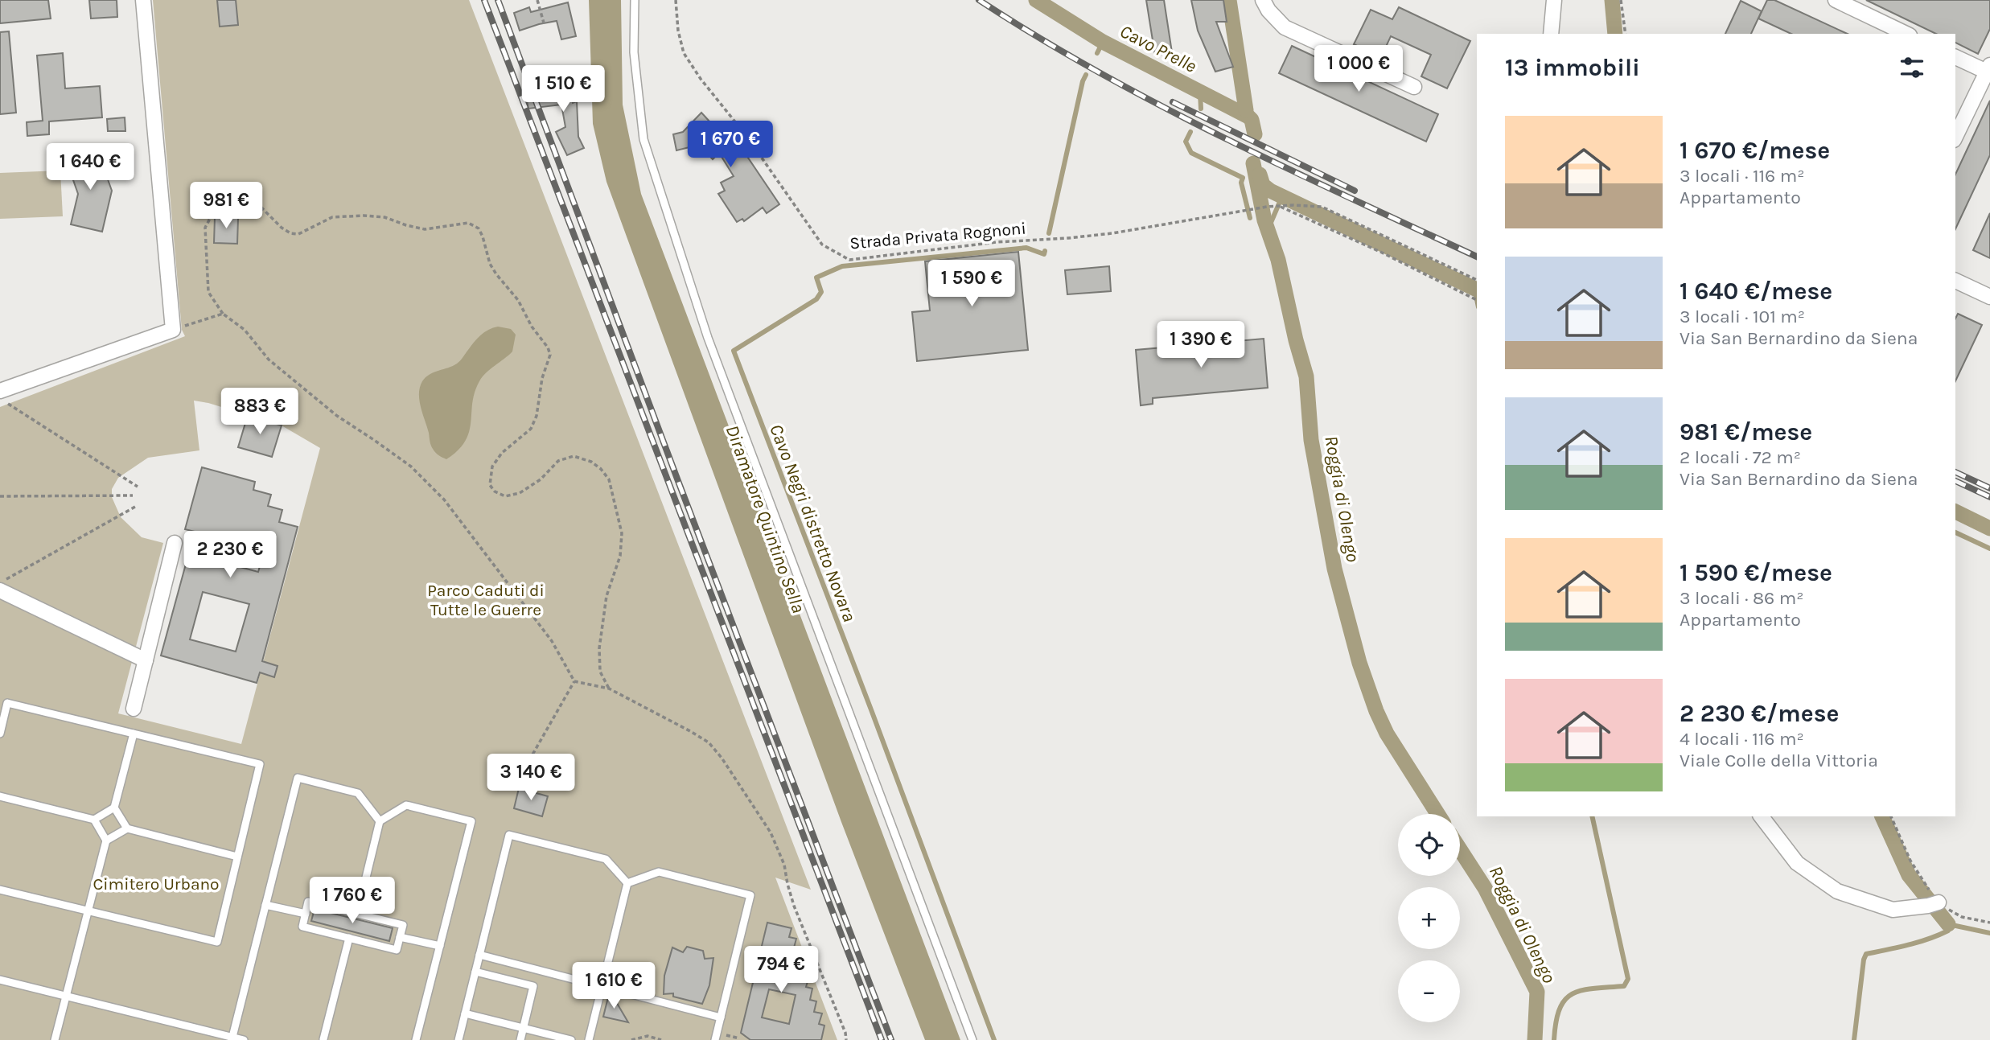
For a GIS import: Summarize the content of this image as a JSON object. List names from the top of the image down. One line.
{"streets":{"path":["Strada Privata Rognoni"]},"water":["Cavo Prelle","Roggia di Olengo","Diramatore Quintino Sella","Cavo Negri distretto Novara"],"parks":["Parco Caduti di Tutte le Guerre","Cimitero Urbano"],"page":{"heading":"13 immobili","price":["1 000 €","1 510 €","1 670 €","1 640 €","981 €","1 590 €","1 390 €","883 €","2 230 €","3 140 €","1 760 €","794 €","1 610 €"],"list":[{"name":"1 670 €/mese","note":"3 locali · 116 m² · Appartamento"},{"name":"1 640 €/mese","note":"3 locali · 101 m² · Via San Bernardino da Siena"},{"name":"981 €/mese","note":"2 locali · 72 m² · Via San Bernardino da Siena"},{"name":"1 590 €/mese","note":"3 locali · 86 m² · Appartamento"},{"name":"2 230 €/mese","note":"4 locali · 116 m² · Viale Colle della Vittoria"}],"map_buttons":["+","−"]}}
